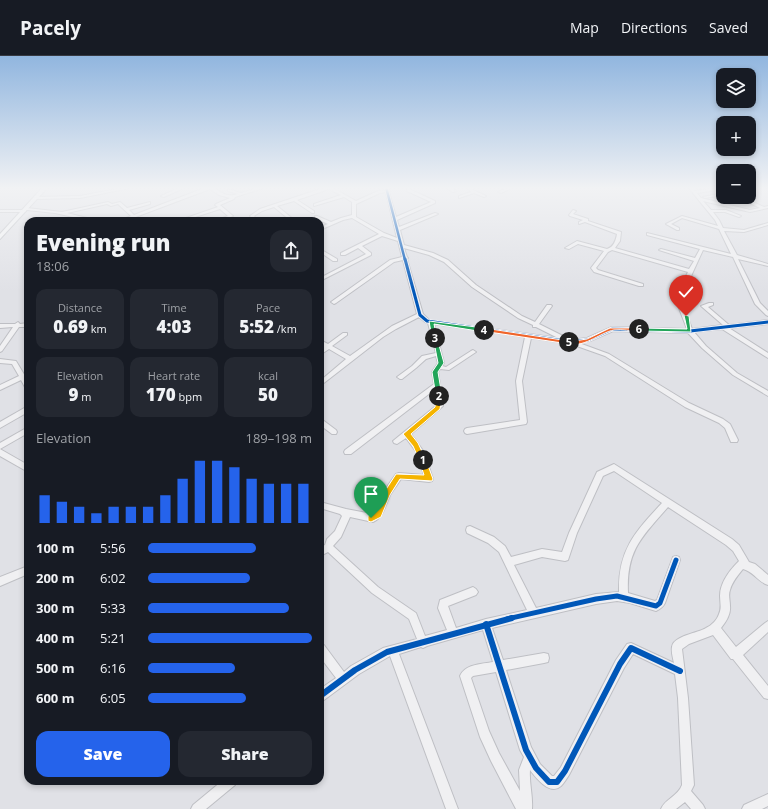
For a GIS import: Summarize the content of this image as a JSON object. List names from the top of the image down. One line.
{"page":{"header":"Pacely","nav":["Map","Directions","Saved"],"map_buttons":["+","−"],"heading":["Evening run","18:06"],"stats":[["Distance","0.69 km"],["Time","4:03"],["Pace","5:52 /km"],["Elevation","9 m"],["Heart rate","170 bpm"],["kcal","50"]],"pins":["6","4","3","5","2","1"],"chart":["Elevation","189–198 m"],"list":[{"name":"100 m","note":"5:56"},{"name":"200 m","note":"6:02"},{"name":"300 m","note":"5:33"},{"name":"400 m","note":"5:21"},{"name":"500 m","note":"6:16"},{"name":"600 m","note":"6:05"}],"buttons":["Save","Share"]}}
